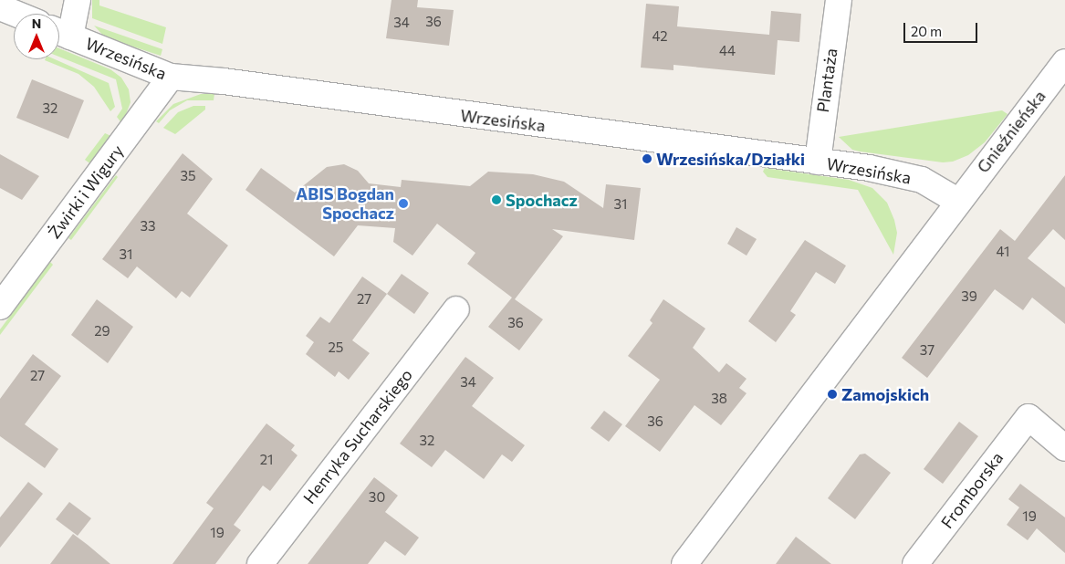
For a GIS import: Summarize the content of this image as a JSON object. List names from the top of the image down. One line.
{"streets":{"street":["Wrzesińska","Plantaża","Gnieźnieńska","Żwirki i Wigury","Henryka Sucharskiego","Fromborska"]},"crossings":[["Wrzesińska","Plantaża"],["Wrzesińska","Gnieźnieńska"],["Wrzesińska","Żwirki i Wigury"]],"places":["Wrzesińska/Działki","Spochacz","ABIS Bogdan Spochacz","Zamojskich"],"house_numbers":["36","34","42","44","32","35","31","33","41","31","39","27","36","29","25","37","27","34","38","36","32","21","30","19","19"],"scale_bar":"20 m","north":"top"}
